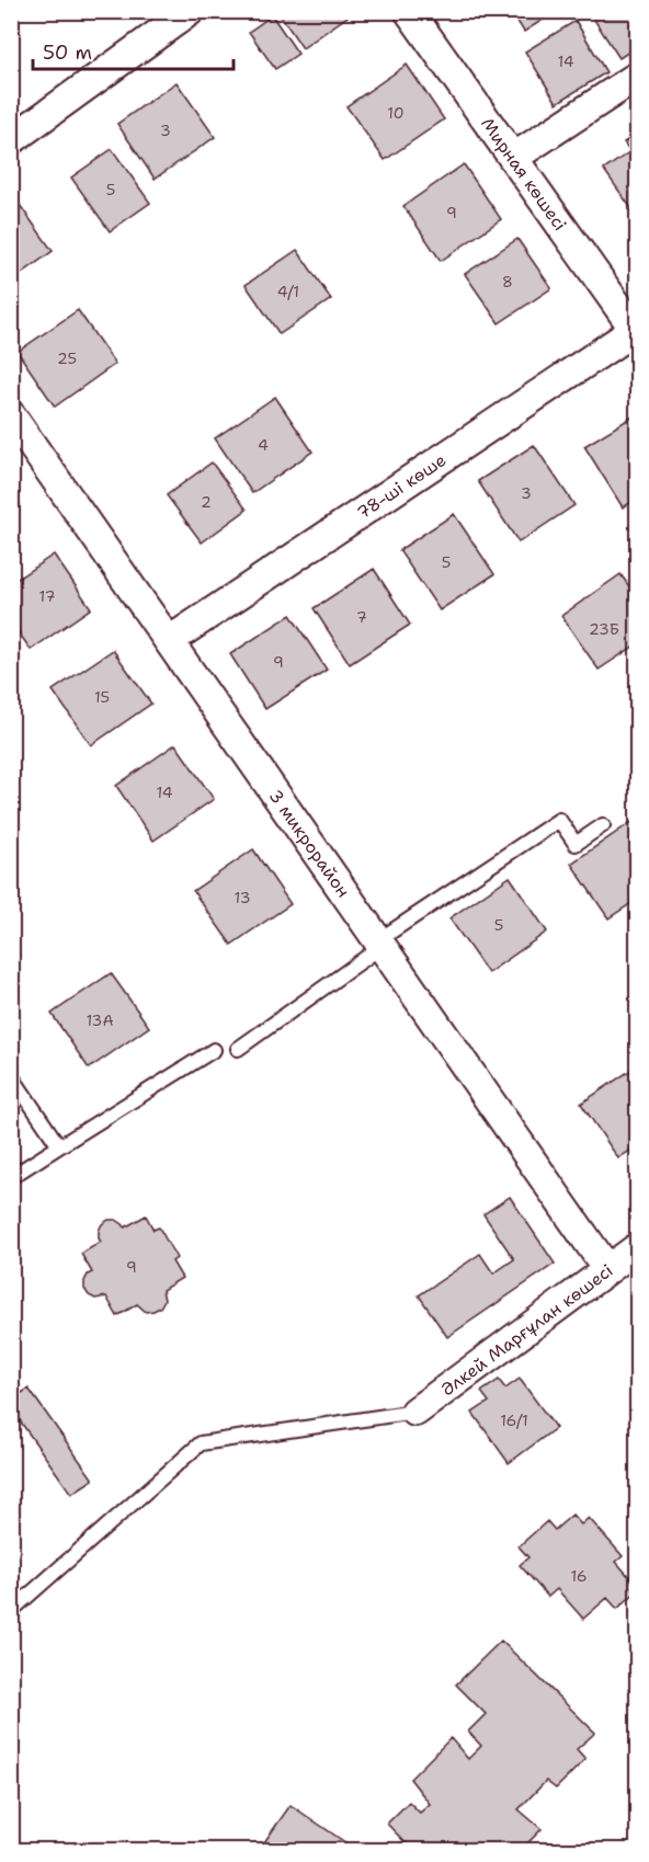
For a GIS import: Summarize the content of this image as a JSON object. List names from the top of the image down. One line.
{"streets":{"street":["Мирная көшесі","78-ші көше","3 микрорайон","Әлкей Марғұлан көшесі"]},"crossings":[["Мирная көшесі","78-ші көше"],["78-ші көше","3 микрорайон"],["3 микрорайон","Әлкей Марғұлан көшесі"]],"house_numbers":["14","10","3","5","9","8","4/1","25","4","3","2","5","17","7","23Б","9","15","14","13","5","13А","9","16/1","16"],"scale_bar":"50 m"}
